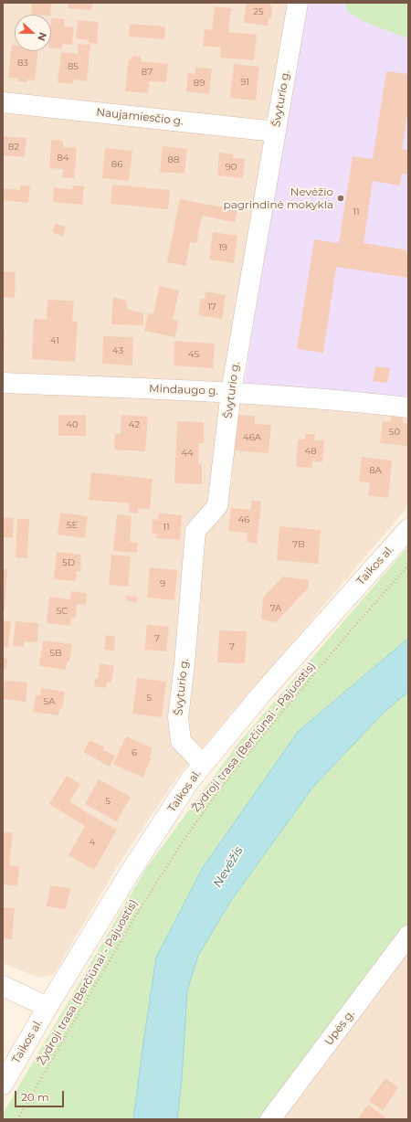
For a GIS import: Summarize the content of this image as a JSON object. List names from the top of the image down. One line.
{"streets":{"street":["Švyturio g.","Naujamiesčio g.","Mindaugo g.","Taikos al.","Upės g."],"path":["Žydroji trasa (Berčiūnai - Pajuostis)"]},"crossings":[["Švyturio g.","Naujamiesčio g."],["Švyturio g.","Mindaugo g."],["Švyturio g.","Taikos al."]],"water":["Nevėžis"],"places":["Nevėžio pagrindinė mokykla"],"house_numbers":["25","83","85","87","91","89","82","84","88","86","90","11","19","17","41","43","45","40","42","50","46A","48","44","8A","46","5E","11","7B","5D","9","7A","5C","7","7","5B","5","5A","6","5","4"],"scale_bar":"20 m","north":"right"}
